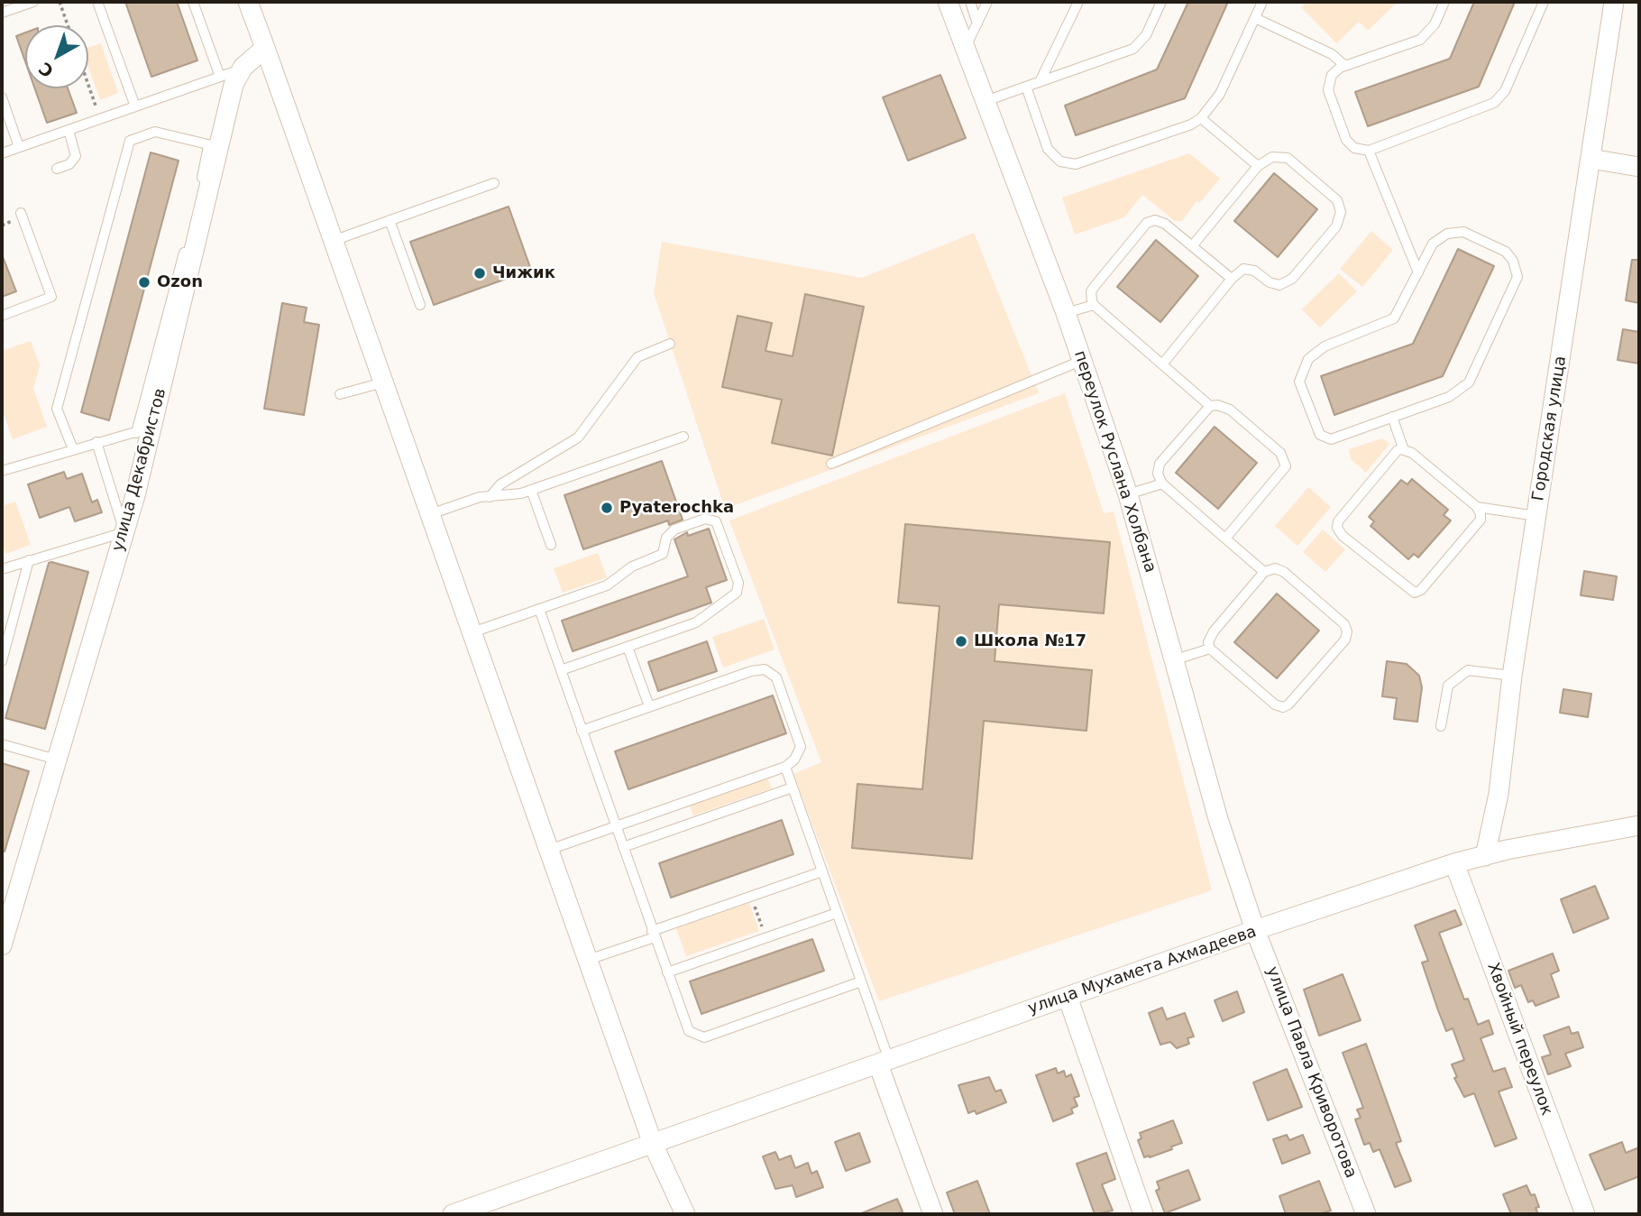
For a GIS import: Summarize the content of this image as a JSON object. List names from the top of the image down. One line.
{"streets":{"street":["Городская улица","переулок Руслана Холбана","улица Декабристов","улица Мухамета Ахмадеева","Хвойный переулок","улица Павла Криворотова"]},"crossings":[["Городская улица","улица Мухамета Ахмадеева"],["переулок Руслана Холбана","улица Мухамета Ахмадеева"],["переулок Руслана Холбана","улица Павла Криворотова"],["улица Мухамета Ахмадеева","Хвойный переулок"],["улица Мухамета Ахмадеева","улица Павла Криворотова"]],"places":["Чижик","Ozon","Pyaterochka","Школа №17"],"north":"bottom left"}
